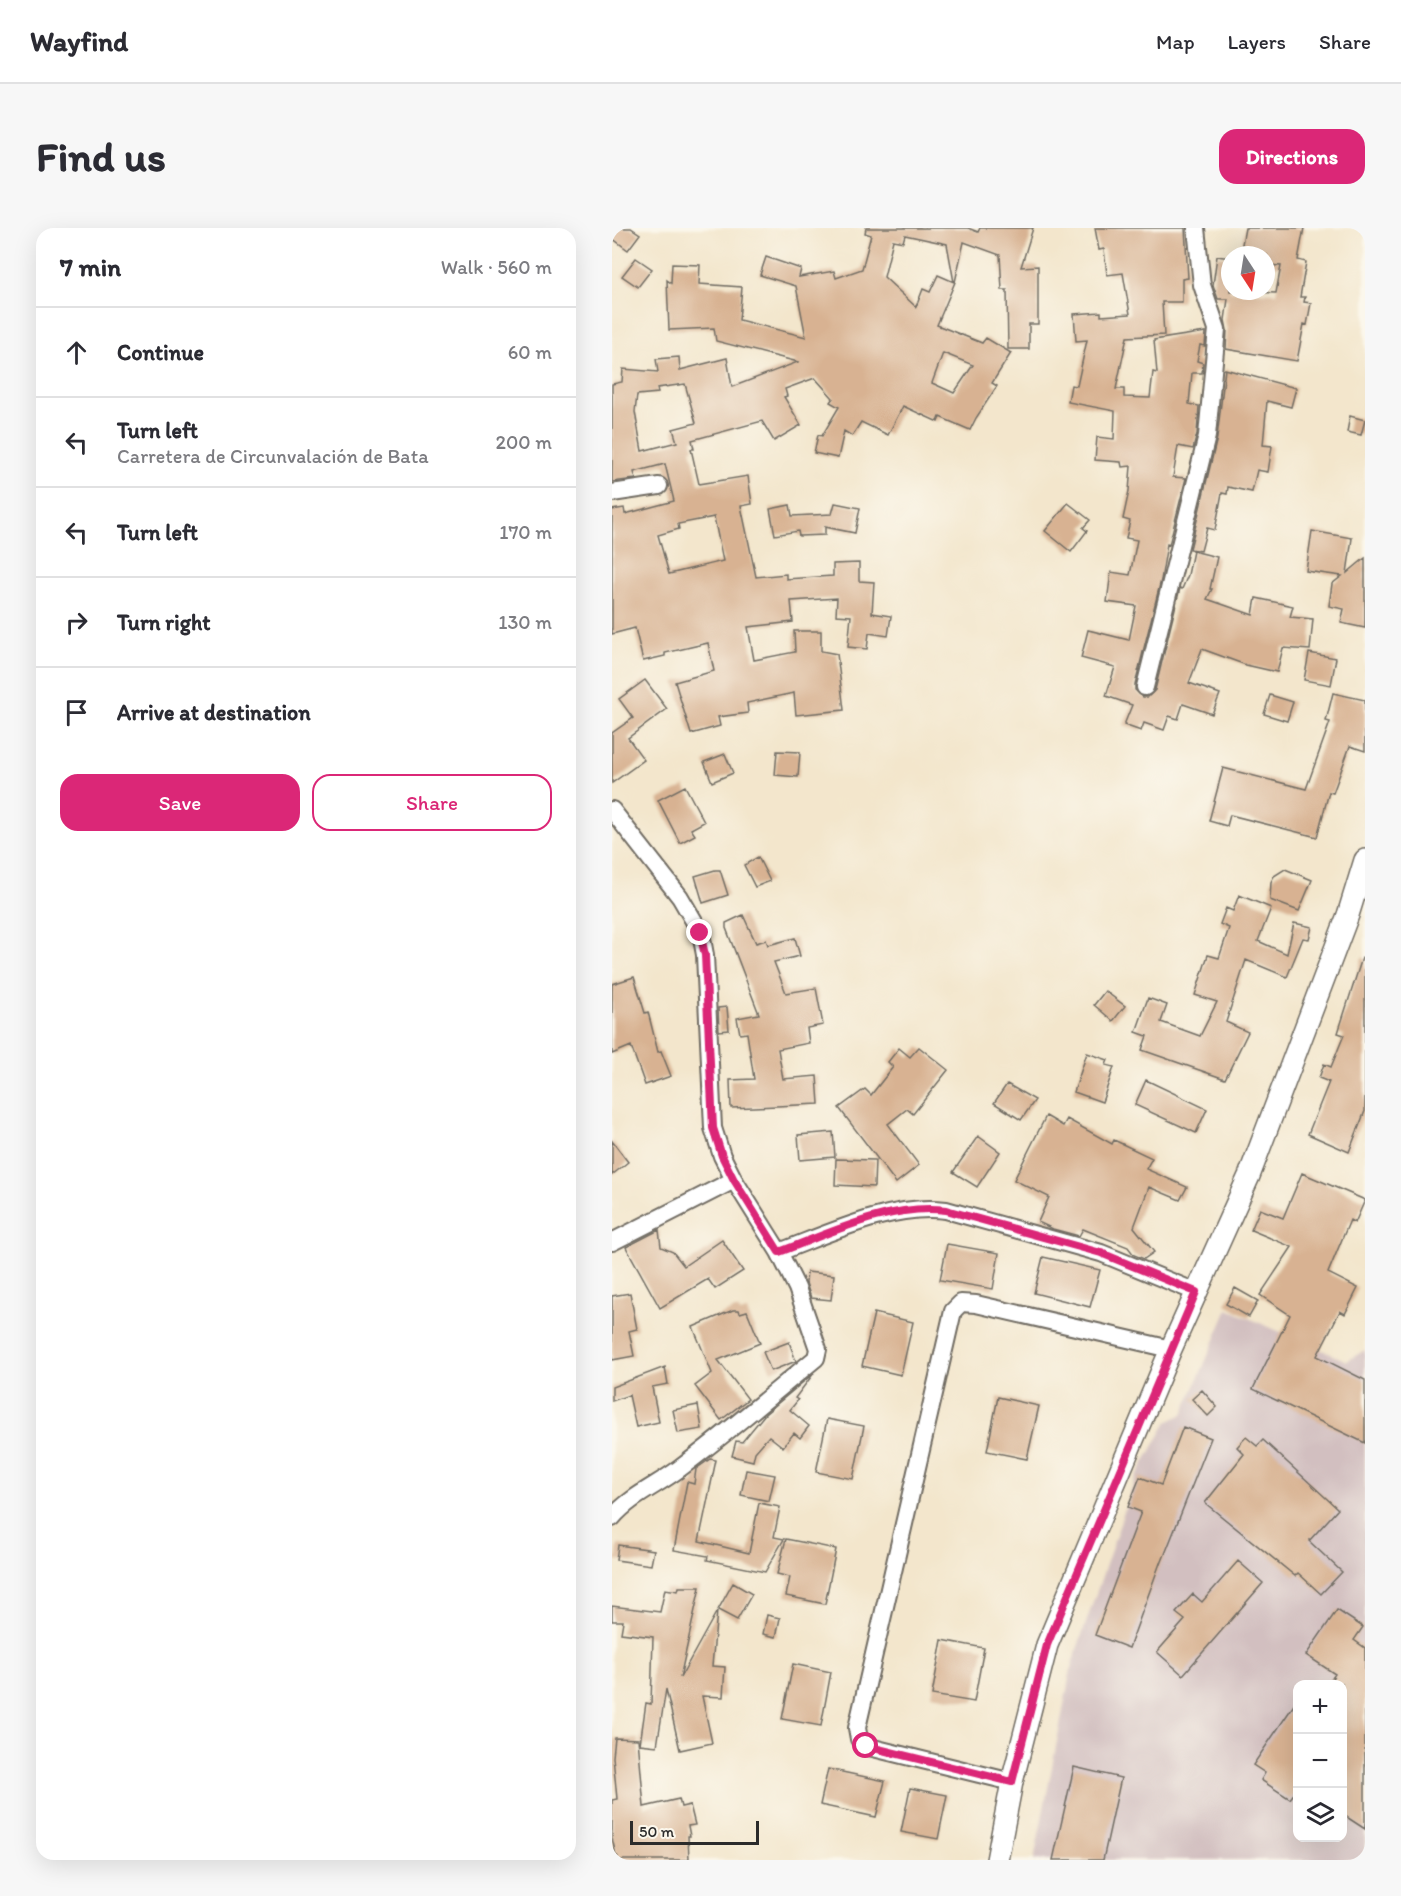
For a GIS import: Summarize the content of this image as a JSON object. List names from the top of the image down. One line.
{"scale_bar":"50 m","north":"bottom","page":{"header":"Wayfind","nav":["Map","Layers","Share"],"buttons":["Directions",["Save","Share"]],"title":"Find us","heading":["7 min","Walk · 560 m"],"list":[["Continue","60 m"],["Turn left","Carretera de Circunvalación de Bata","200 m"],["Turn left","170 m"],["Turn right","130 m"],"Arrive at destination"],"map_buttons":["+","−"],"scale":"50 m"}}
